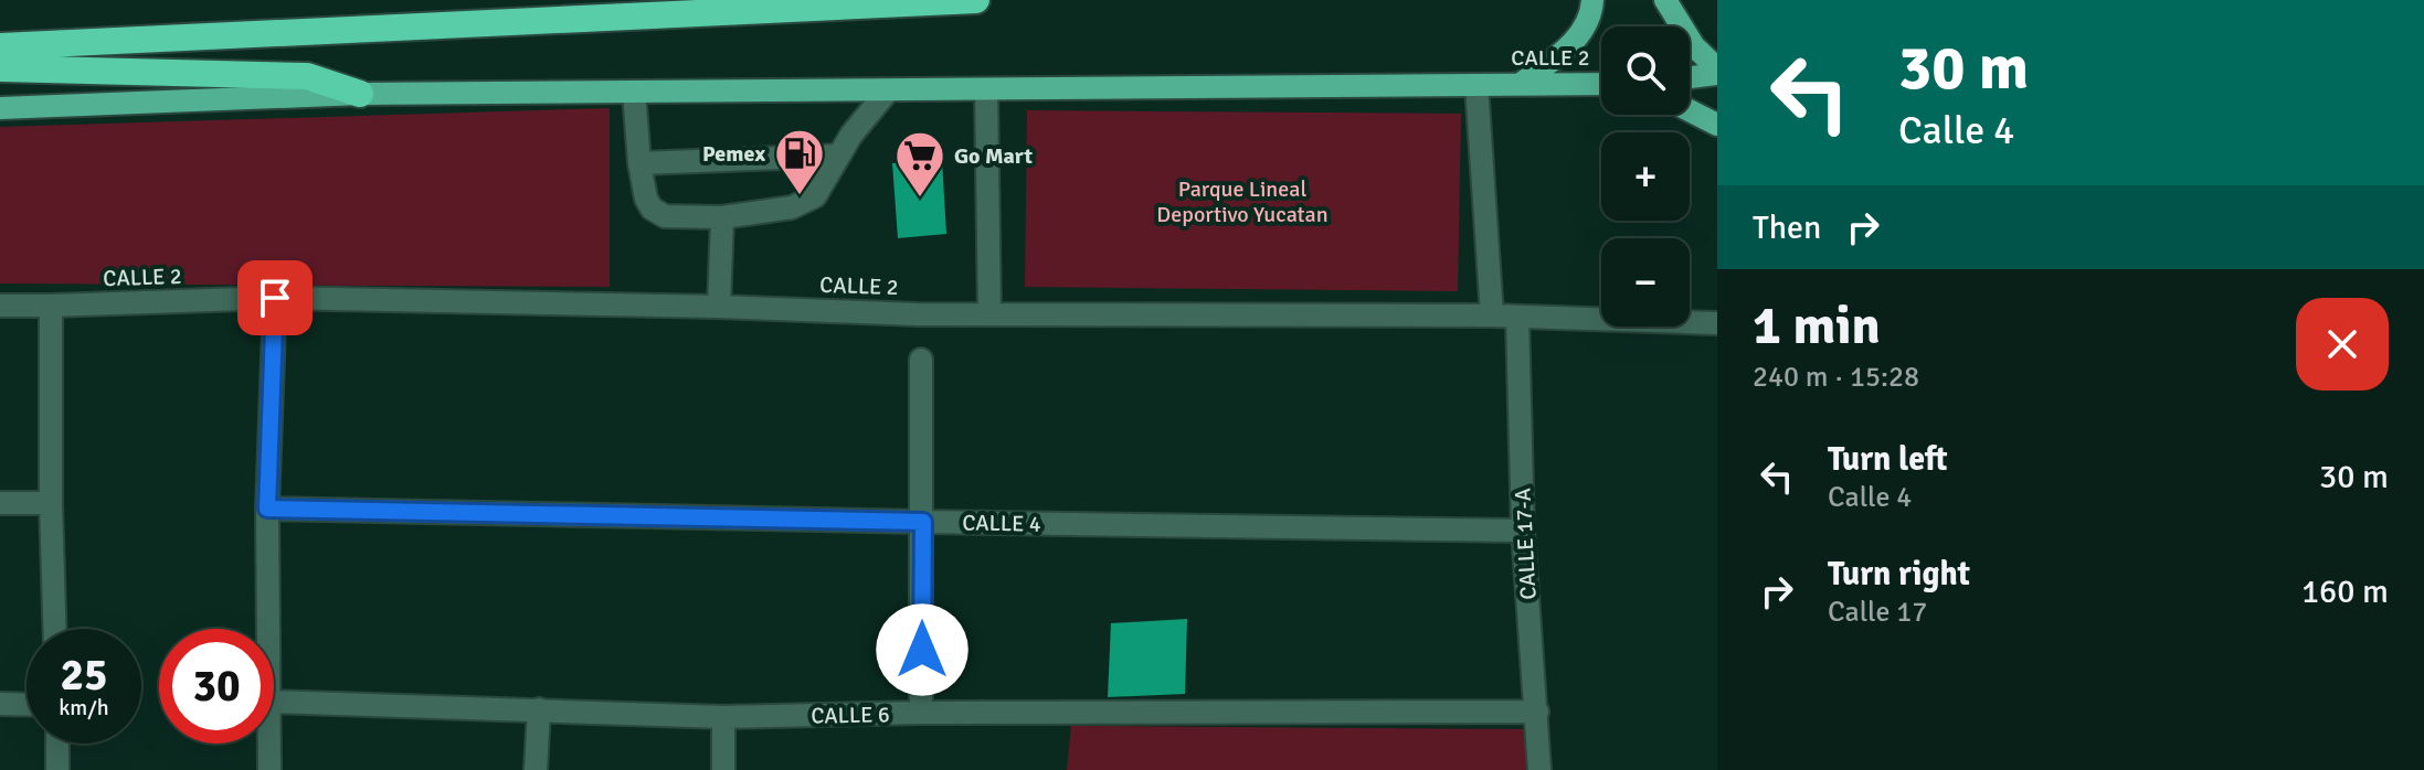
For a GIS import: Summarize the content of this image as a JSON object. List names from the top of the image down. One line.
{"streets":{"main road":["CALLE 2"],"street":["CALLE 4","CALLE 17-A","CALLE 6"]},"crossings":[["CALLE 2","CALLE 17-A"],["CALLE 4","CALLE 17-A"],["CALLE 17-A","CALLE 6"]],"parks":["Parque Lineal Deportivo Yucatan"],"places":{"fuel station":["Pemex"],"supermarket":["Go Mart"]},"page":{"turn":["30 m","Calle 4"],"map_buttons":["+","−"],"then":"Then","heading":["1 min","240 m · 15:28"],"list":[{"name":"Turn left","note":"Calle 4","value":"30 m"},{"name":"Turn right","note":"Calle 17","value":"160 m"}],"speed":"25 km/h","limit":"30"}}
